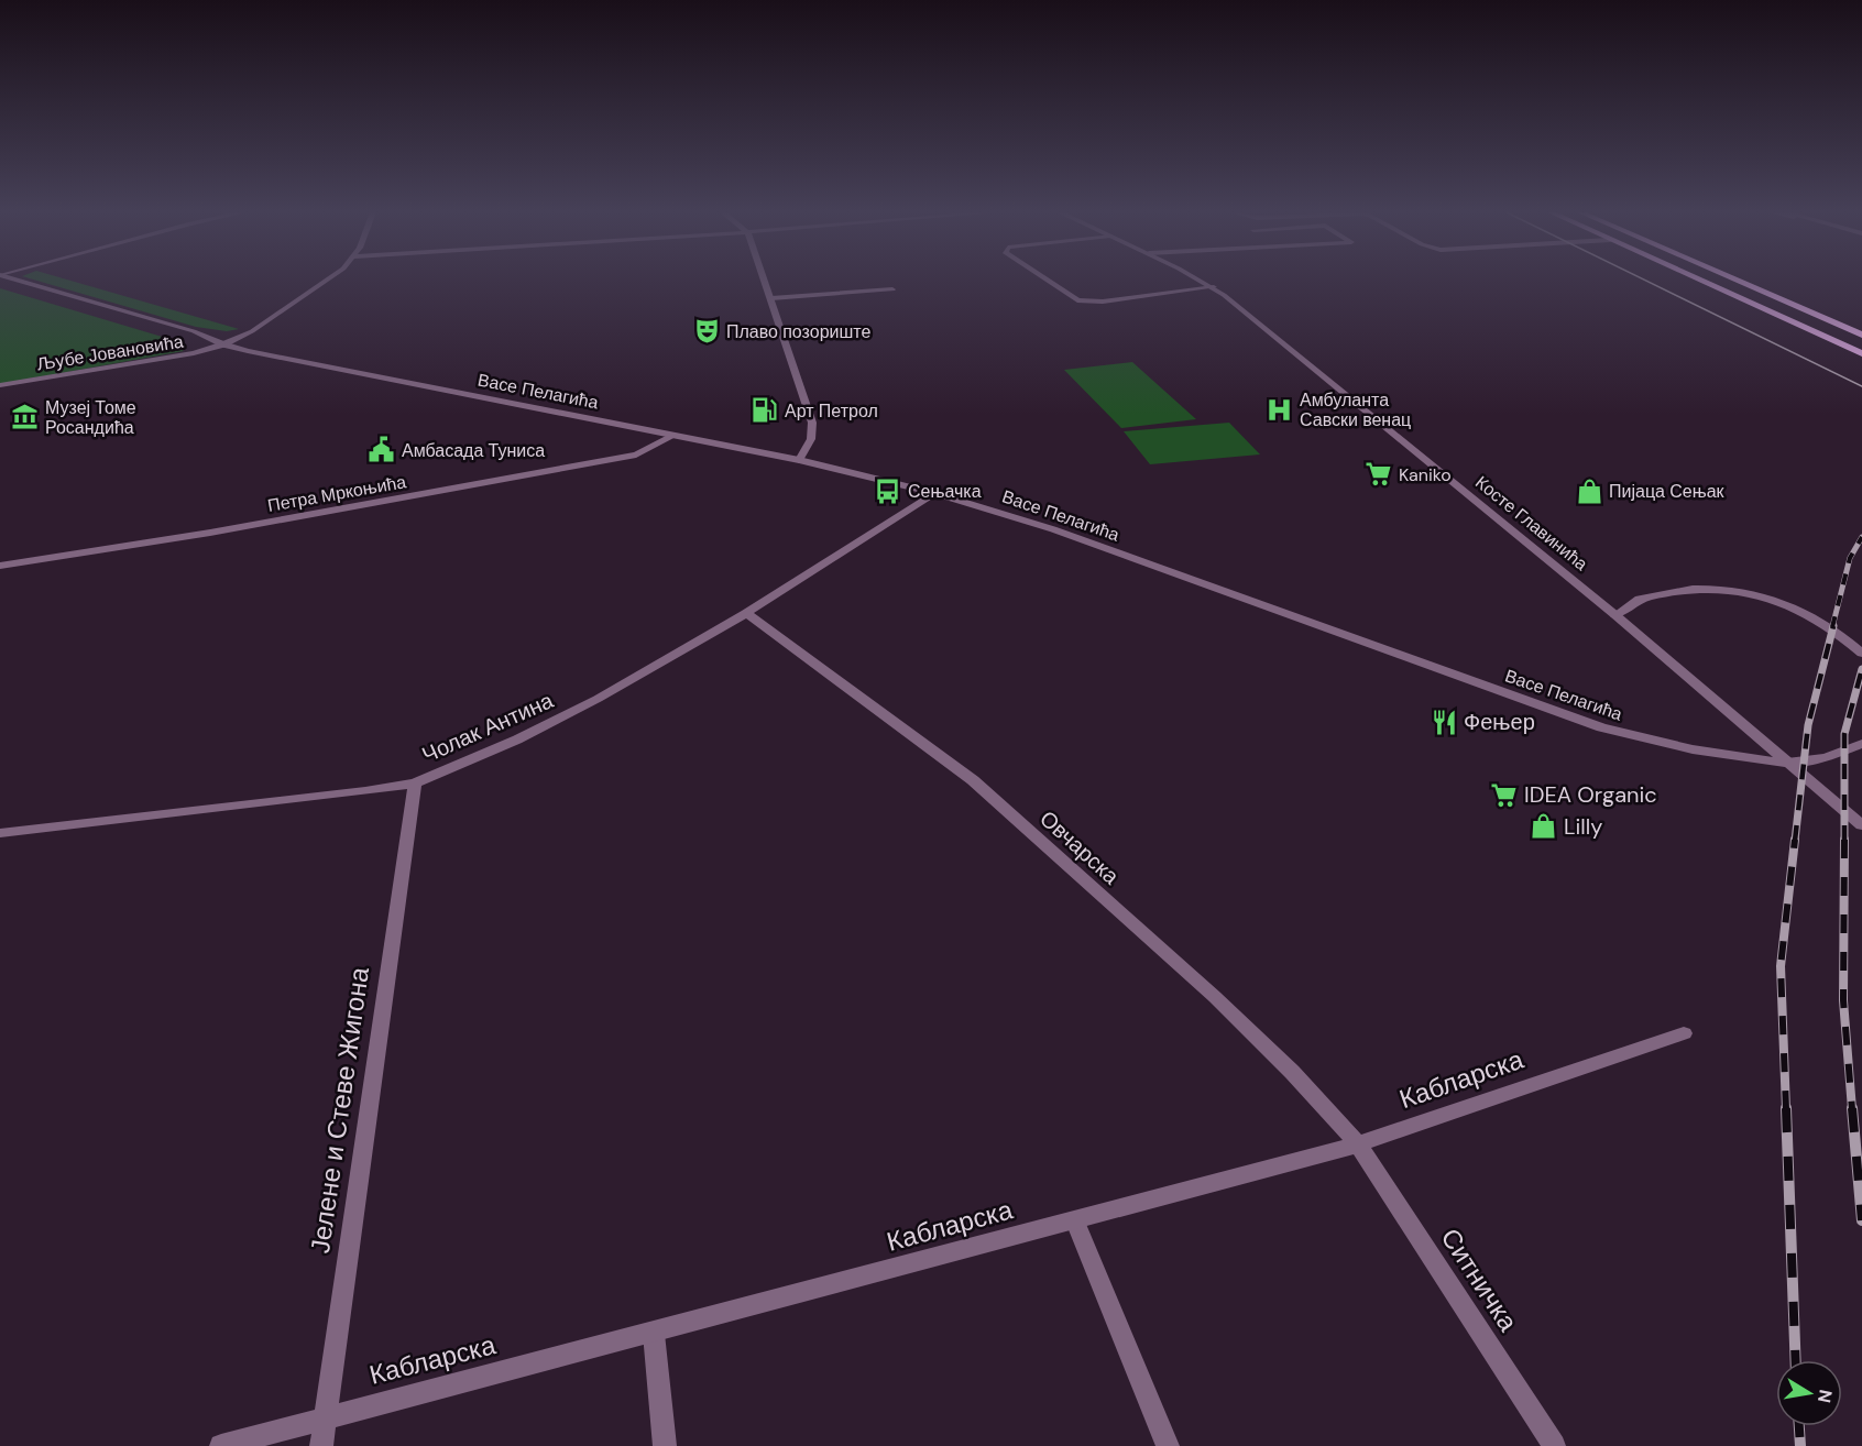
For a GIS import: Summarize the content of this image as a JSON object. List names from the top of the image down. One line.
{"streets":{"street":["Љубе Јовановића","Васе Пелагића","Петра Мркоњића","Косте Главинића","Чолак Антина","Овчарска","Кабларска","Јелене и Стеве Жигона","Ситничка"]},"crossings":[["Љубе Јовановића","Васе Пелагића"],["Васе Пелагића","Петра Мркоњића"],["Васе Пелагића","Косте Главинића"],["Васе Пелагића","Чолак Антина"],["Чолак Антина","Овчарска"],["Чолак Антина","Јелене и Стеве Жигона"],["Овчарска","Кабларска"],["Овчарска","Ситничка"],["Кабларска","Јелене и Стеве Жигона"],["Кабларска","Ситничка"]],"places":{"theatre":["Плаво позориште"],"hospital":["Амбуланта Савски венац"],"fuel station":["Арт Петрол"],"museum":["Музеј Томе Росандића"],"public building":["Амбасада Туниса"],"supermarket":["Kaniko","IDEA Organic"],"bus stop":["Сењачка"],"shop":["Пијаца Сењак","Lilly"],"restaurant":["Фењер"]},"north":"right"}
